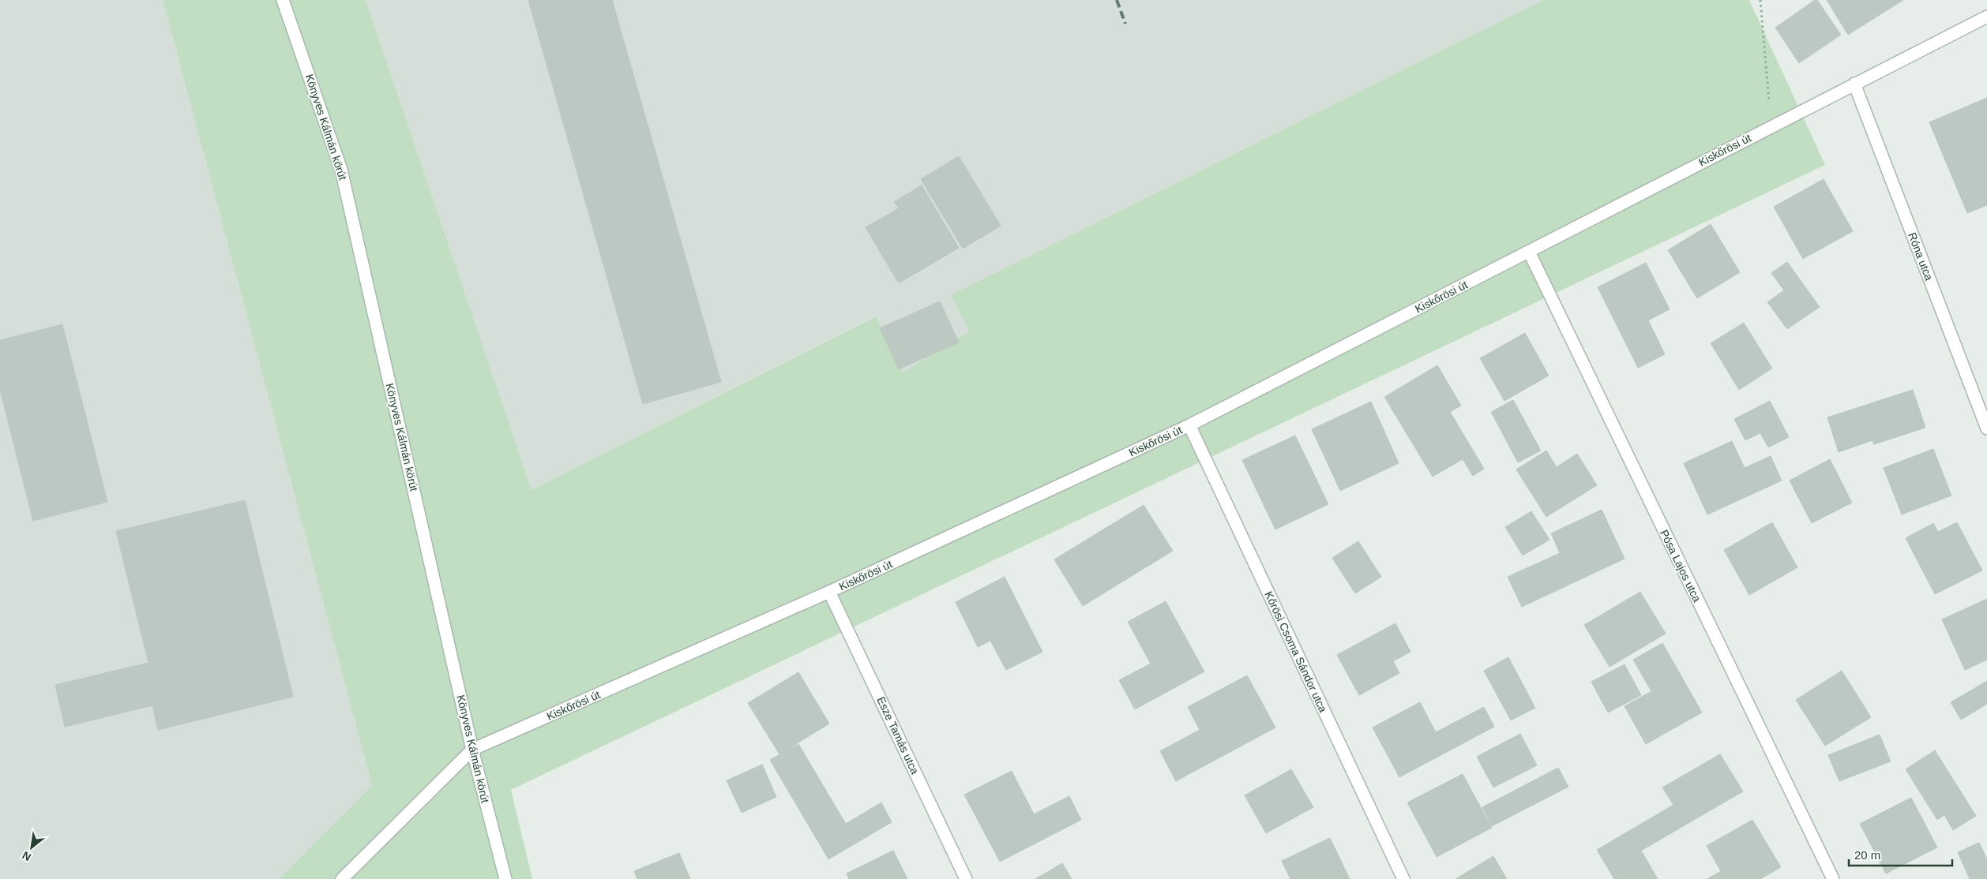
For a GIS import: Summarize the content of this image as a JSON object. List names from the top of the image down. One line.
{"streets":{"street":["Könyves Kálmán körút","Kiskőrösi út","Róna utca","Pósa Lajos utca","Kőrösi Csoma Sándor utca","Esze Tamás utca"]},"crossings":[["Könyves Kálmán körút","Kiskőrösi út"],["Kiskőrösi út","Róna utca"],["Kiskőrösi út","Pósa Lajos utca"],["Kiskőrösi út","Kőrösi Csoma Sándor utca"],["Kiskőrösi út","Esze Tamás utca"]],"scale_bar":"20 m","north":"bottom left"}
